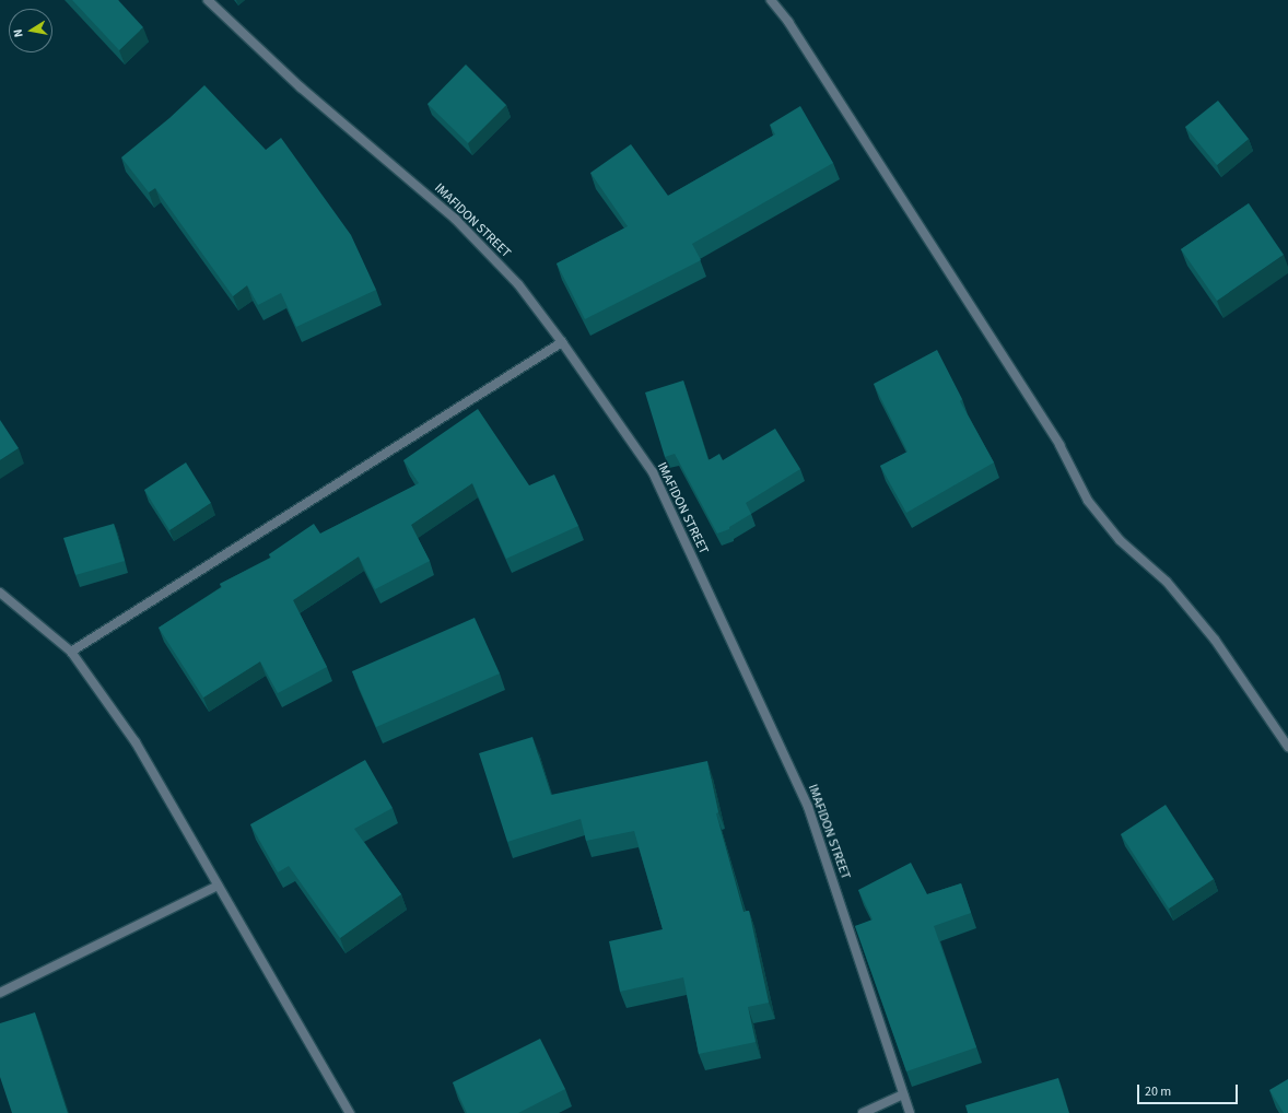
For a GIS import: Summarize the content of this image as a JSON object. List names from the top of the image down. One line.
{"streets":{"street":["IMAFIDON STREET"]},"scale_bar":"20 m","north":"left"}
